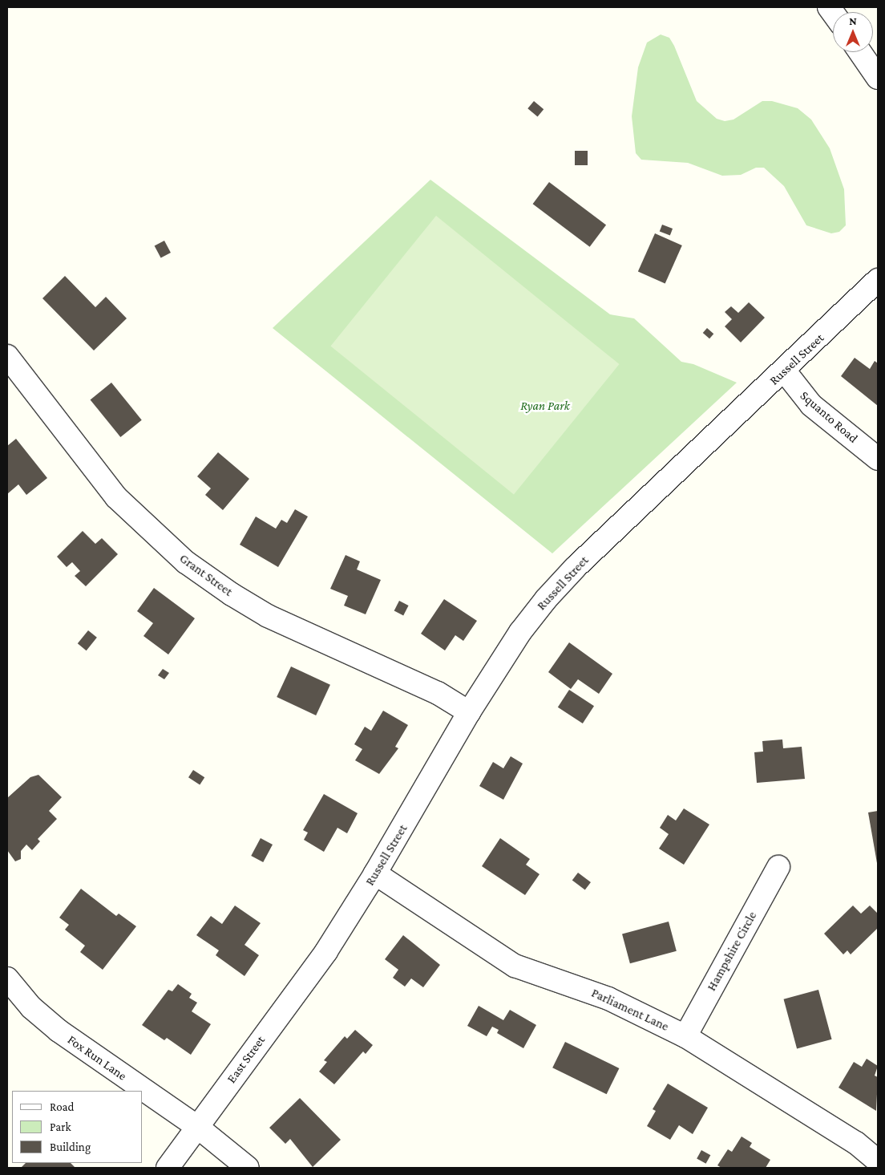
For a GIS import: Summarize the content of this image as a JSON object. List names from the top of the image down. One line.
{"streets":{"street":["Russell Street","Squanto Road","Grant Street","Hampshire Circle","Parliament Lane","Fox Run Lane","East Street"]},"crossings":[["Russell Street","Squanto Road"],["Russell Street","Grant Street"],["Russell Street","Parliament Lane"],["Russell Street","East Street"],["Hampshire Circle","Parliament Lane"],["Fox Run Lane","East Street"]],"parks":["Ryan Park"],"legend":["Road","Park","Building"],"north":"top"}
